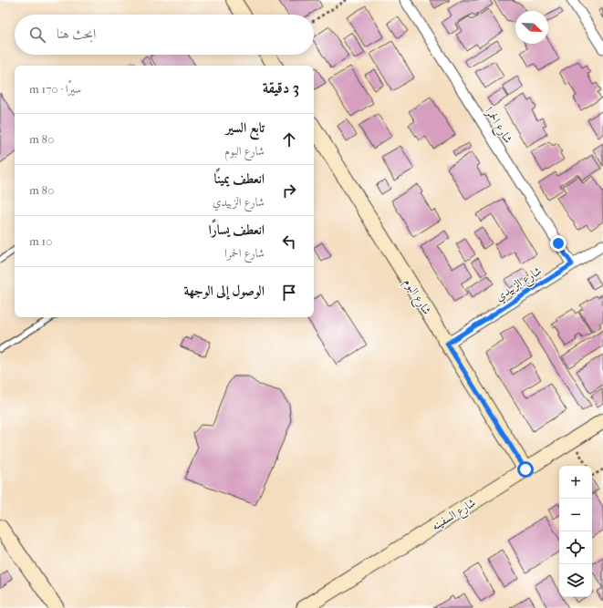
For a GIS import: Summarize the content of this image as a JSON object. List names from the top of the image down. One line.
{"streets":{"street":["شارع الحمرا","شارع الزبيدي","شارع البوم","شارع السفينه"]},"crossings":[["شارع الحمرا","شارع الزبيدي"],["شارع الزبيدي","شارع البوم"],["شارع البوم","شارع السفينه"]],"north":"bottom right","page":{"search":"ابحث هنا","heading":["3 دقيقة","سيرًا · 170 m"],"list":[["تابع السير","شارع البوم","80 m"],["انعطف يمينًا","شارع الزبيدي","80 m"],["انعطف يسارًا","شارع الحمرا","10 m"],"الوصول إلى الوجهة"],"map_buttons":["+","−"]}}
